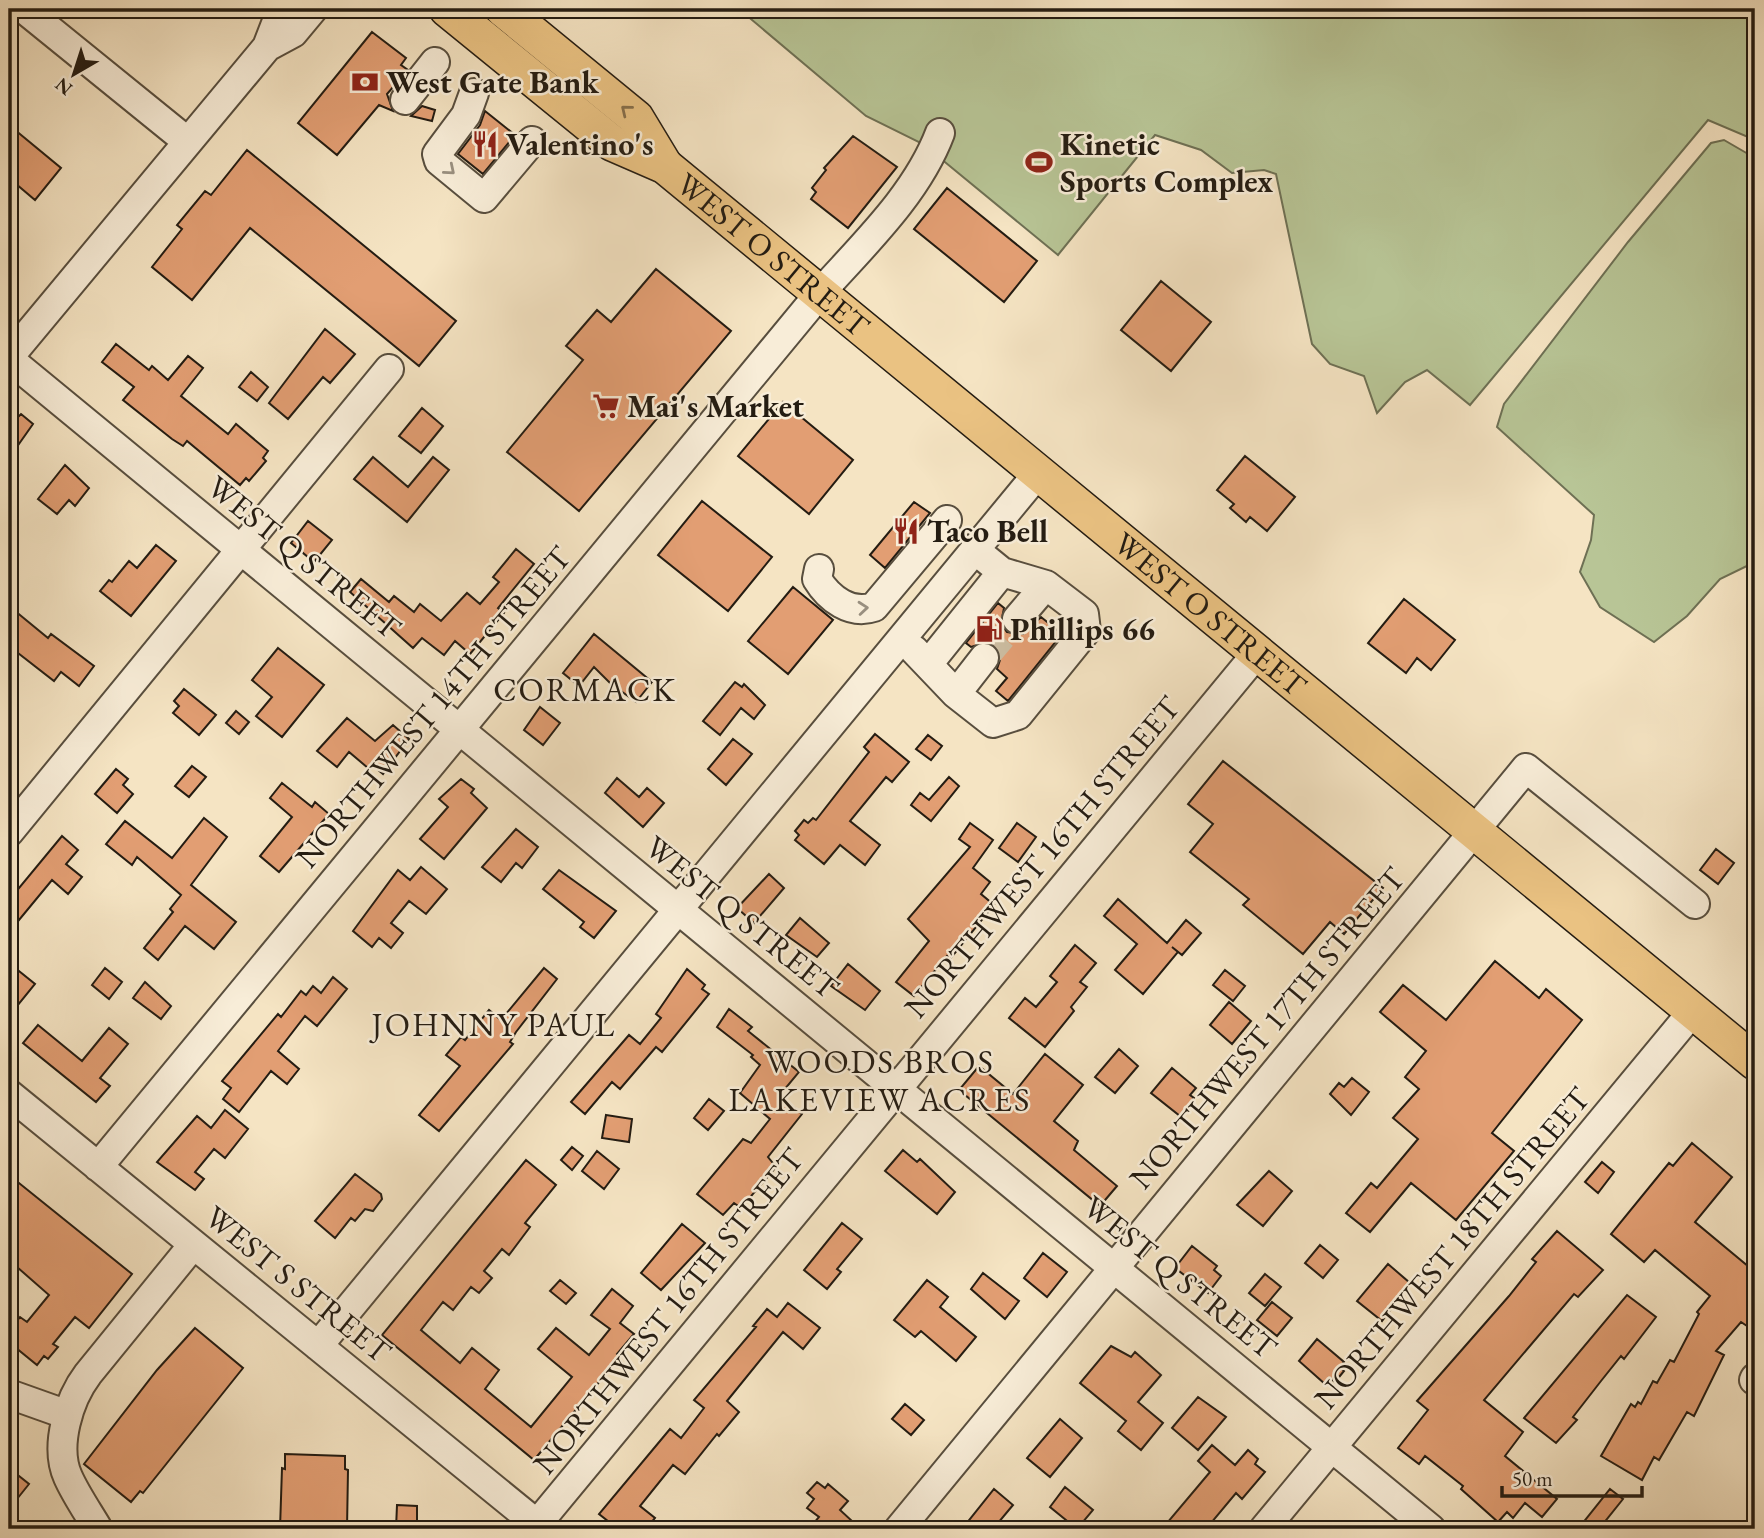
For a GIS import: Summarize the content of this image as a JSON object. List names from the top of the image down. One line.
{"streets":{"main road":["WEST O STREET"],"street":["WEST Q STREET","NORTHWEST 14TH STREET","NORTHWEST 16TH STREET","NORTHWEST 17TH STREET","NORTHWEST 18TH STREET","WEST S STREET"]},"crossings":[["WEST O STREET","NORTHWEST 14TH STREET"],["WEST O STREET","NORTHWEST 16TH STREET"],["WEST O STREET","NORTHWEST 17TH STREET"],["WEST O STREET","NORTHWEST 18TH STREET"],["WEST Q STREET","NORTHWEST 14TH STREET"],["WEST Q STREET","NORTHWEST 16TH STREET"],["WEST Q STREET","NORTHWEST 17TH STREET"],["WEST Q STREET","NORTHWEST 18TH STREET"],["NORTHWEST 14TH STREET","WEST S STREET"],["NORTHWEST 16TH STREET","WEST S STREET"]],"districts":["CORMACK","JOHNNY PAUL","WOODS BROS LAKEVIEW ACRES"],"places":{"bank":["West Gate Bank"],"restaurant":["Valentino's","Taco Bell"],"sports":["Kinetic Sports Complex"],"supermarket":["Mai's Market"],"fuel station":["Phillips 66"]},"scale_bar":"50 m","north":"bottom left"}
